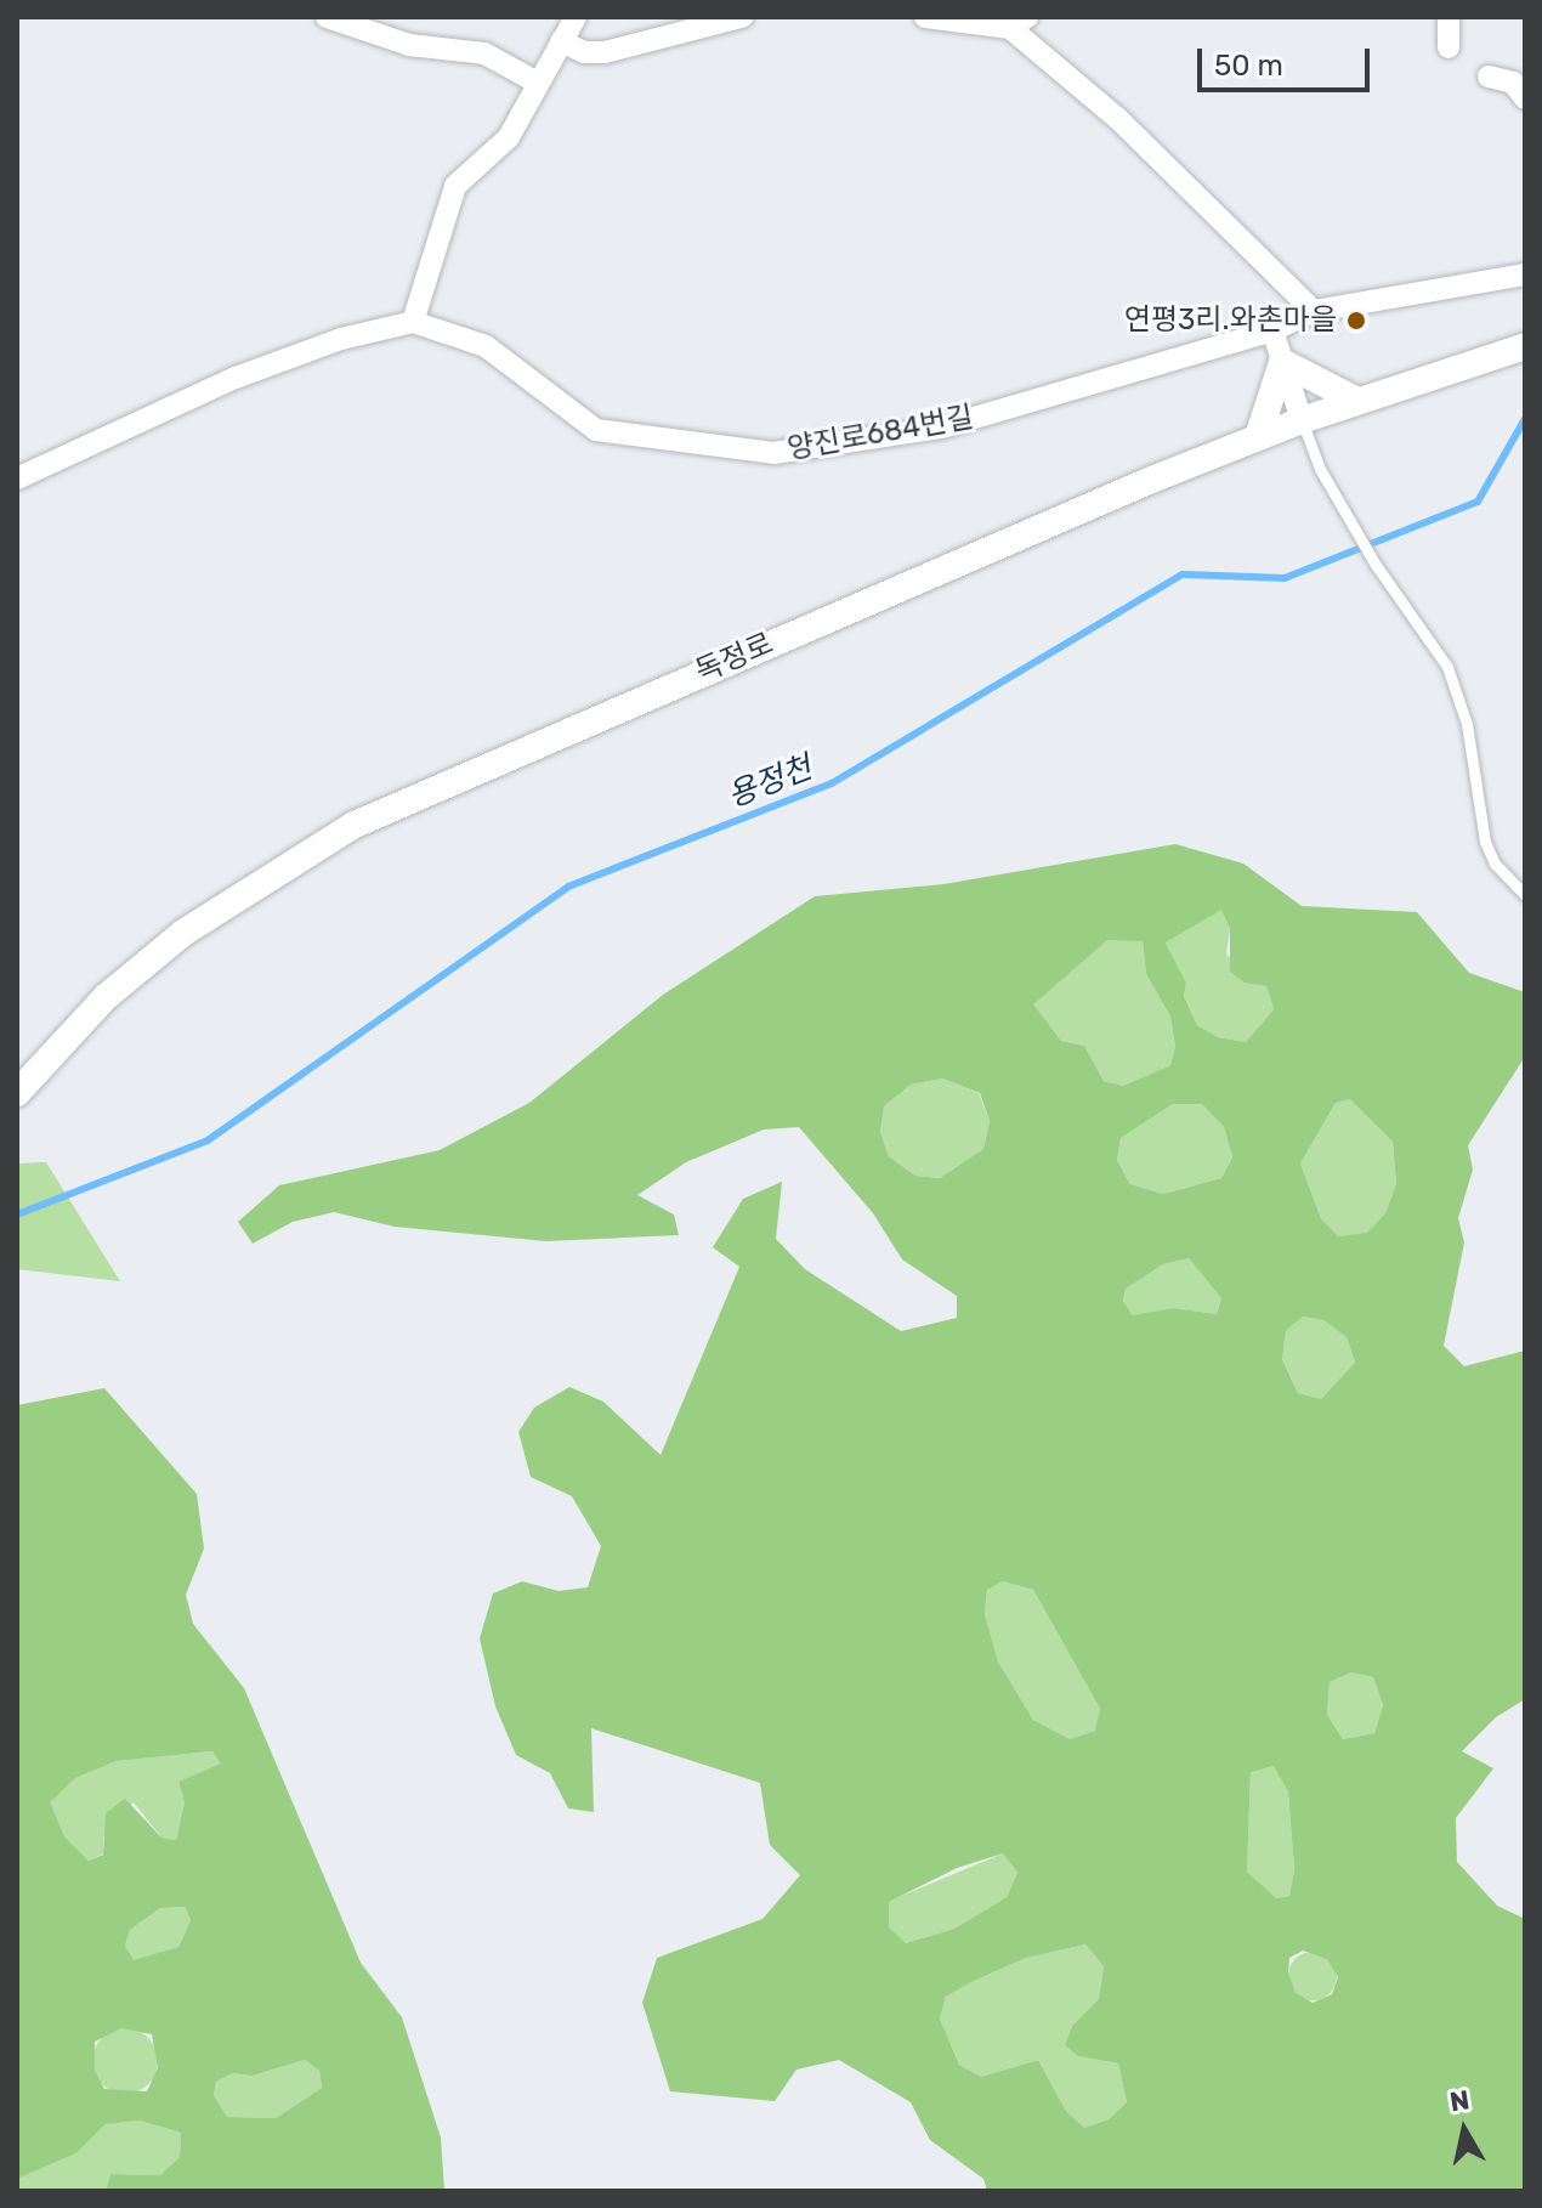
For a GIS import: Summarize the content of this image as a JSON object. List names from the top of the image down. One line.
{"streets":{"street":["양진로684번길","독정로"]},"water":["용정천"],"places":["연평3리.와촌마을"],"scale_bar":"50 m","north":"top"}
